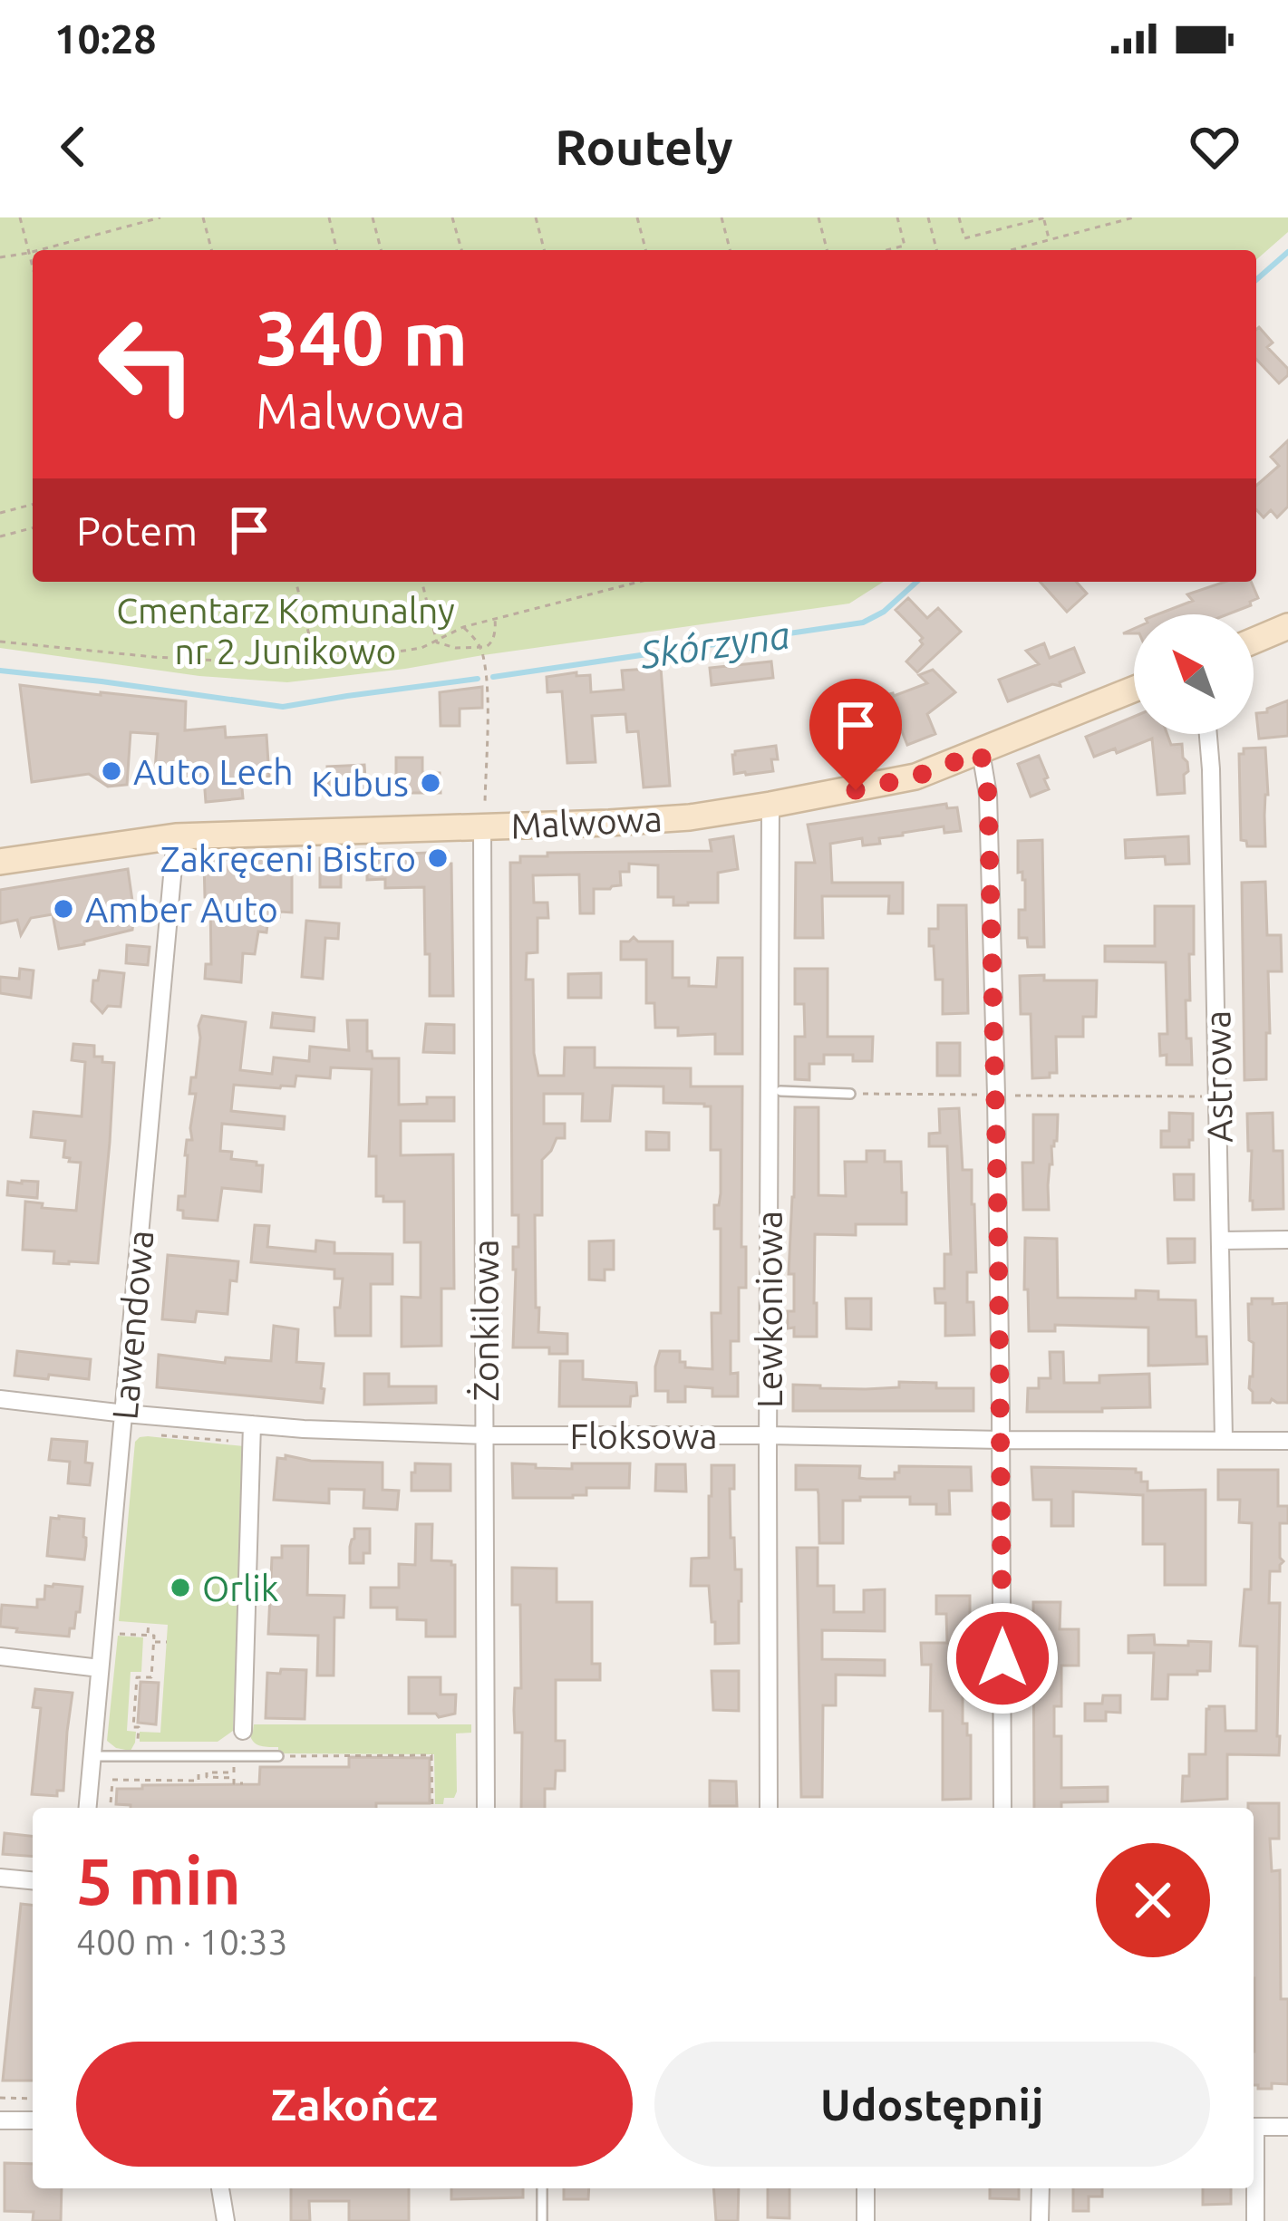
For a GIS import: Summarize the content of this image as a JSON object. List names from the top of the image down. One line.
{"streets":{"street":["Malwowa","Astrowa","Lewkoniowa","Żonkilowa","Lawendowa","Floksowa"]},"crossings":[["Malwowa","Lewkoniowa"],["Malwowa","Żonkilowa"],["Malwowa","Lawendowa"],["Astrowa","Floksowa"],["Lewkoniowa","Floksowa"],["Żonkilowa","Floksowa"],["Lawendowa","Floksowa"]],"water":["Skórzyna"],"parks":["Cmentarz Komunalny nr 2 Junikowo"],"places":["Auto Lech","Kubus","Zakręceni Bistro","Amber Auto","Orlik"],"north":"top left","page":{"status":"10:28","header":"Routely","turn":["340 m","Malwowa"],"then":"Potem","heading":["5 min","400 m · 10:33"],"buttons":["Zakończ","Udostępnij"]}}
